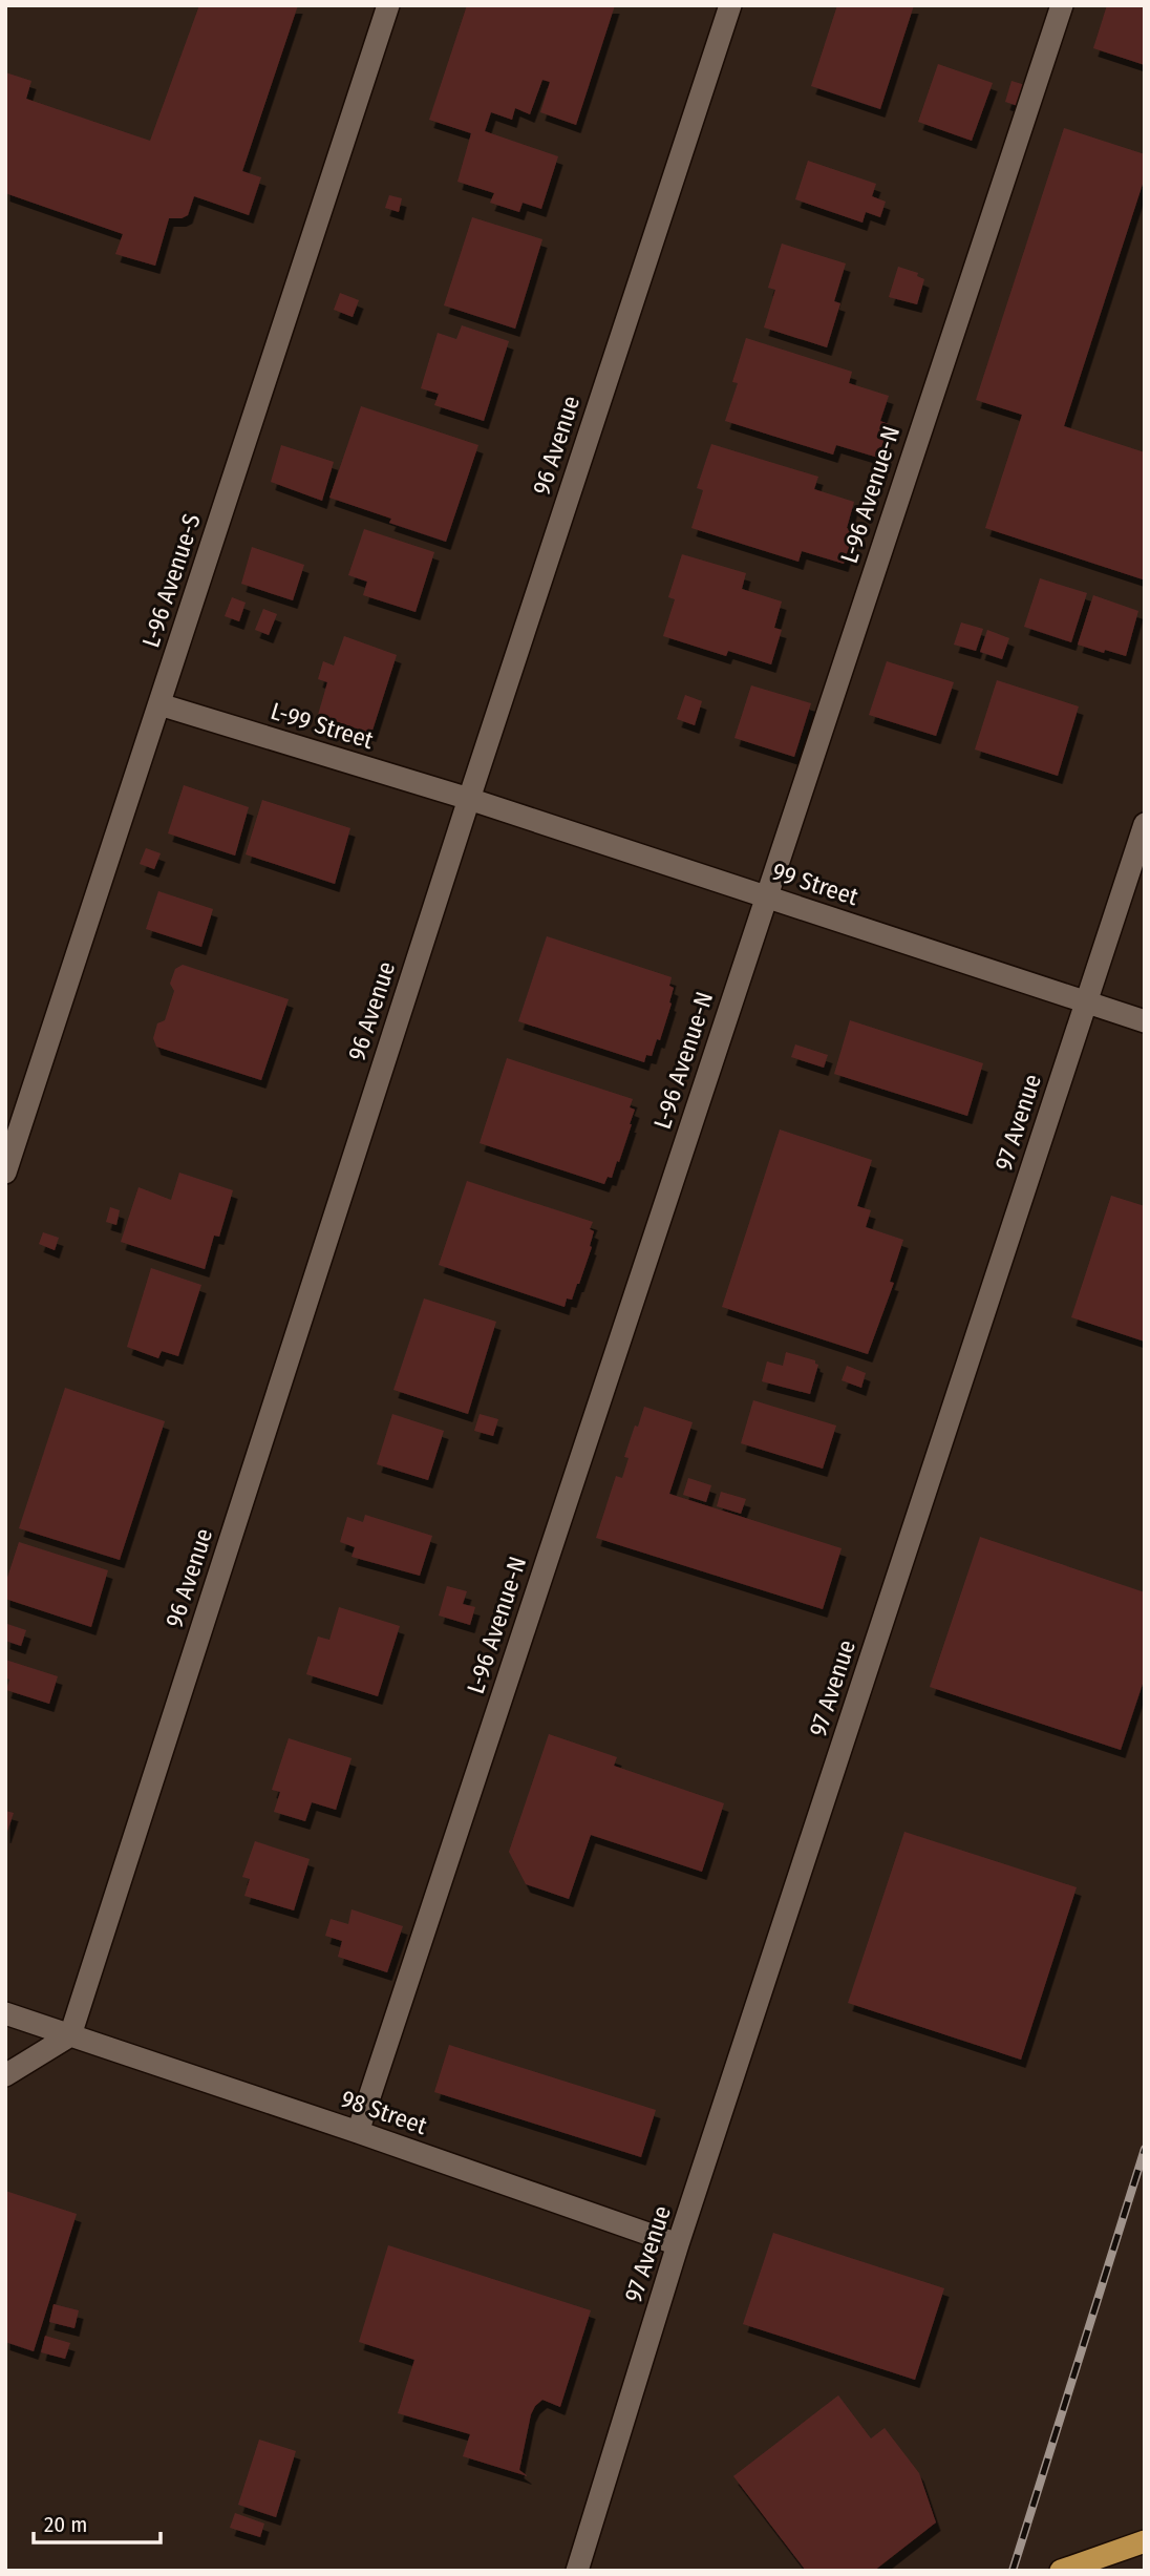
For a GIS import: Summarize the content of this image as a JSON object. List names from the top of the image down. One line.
{"streets":{"street":["96 Avenue","L-96 Avenue-N","L-96 Avenue-S","L-99 Street","99 Street","97 Avenue","98 Street"]},"crossings":[["96 Avenue","L-99 Street"],["96 Avenue","99 Street"],["96 Avenue","98 Street"],["L-96 Avenue-N","99 Street"],["L-96 Avenue-N","98 Street"],["L-96 Avenue-S","L-99 Street"],["L-99 Street","99 Street"],["99 Street","97 Avenue"],["97 Avenue","98 Street"]],"scale_bar":"20 m"}
